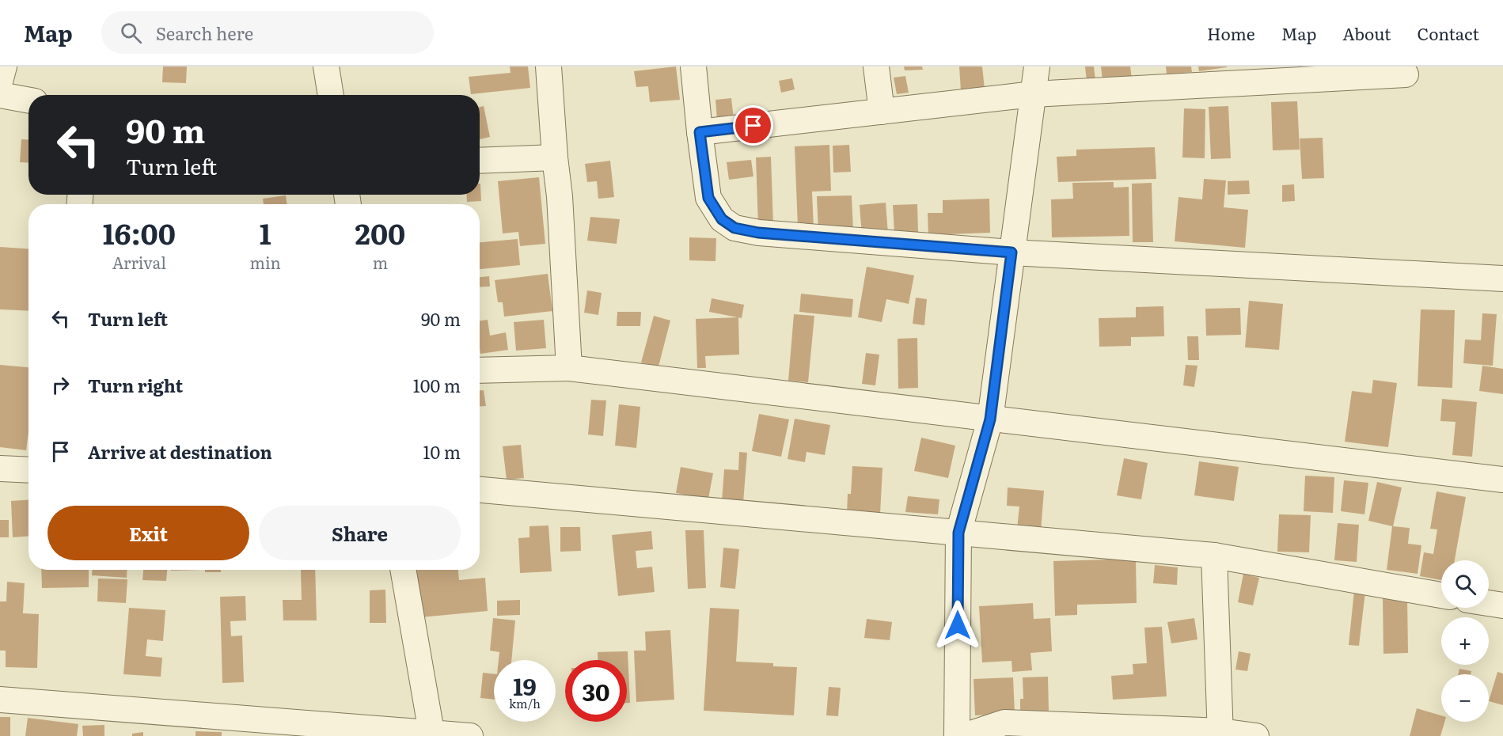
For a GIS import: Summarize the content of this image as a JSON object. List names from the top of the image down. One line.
{"page":{"header":"Map","search":"Search here","nav":["Home","Map","About","Contact"],"turn":["90 m","Turn left"],"eta":["16:00","Arrival","1","min","200","m"],"list":[{"name":"Turn left","value":"90 m"},{"name":"Turn right","value":"100 m"},{"name":"Arrive at destination","value":"10 m"}],"buttons":["Exit","Share"],"map_buttons":["+","−"],"speed":"19 km/h","limit":"30"}}
